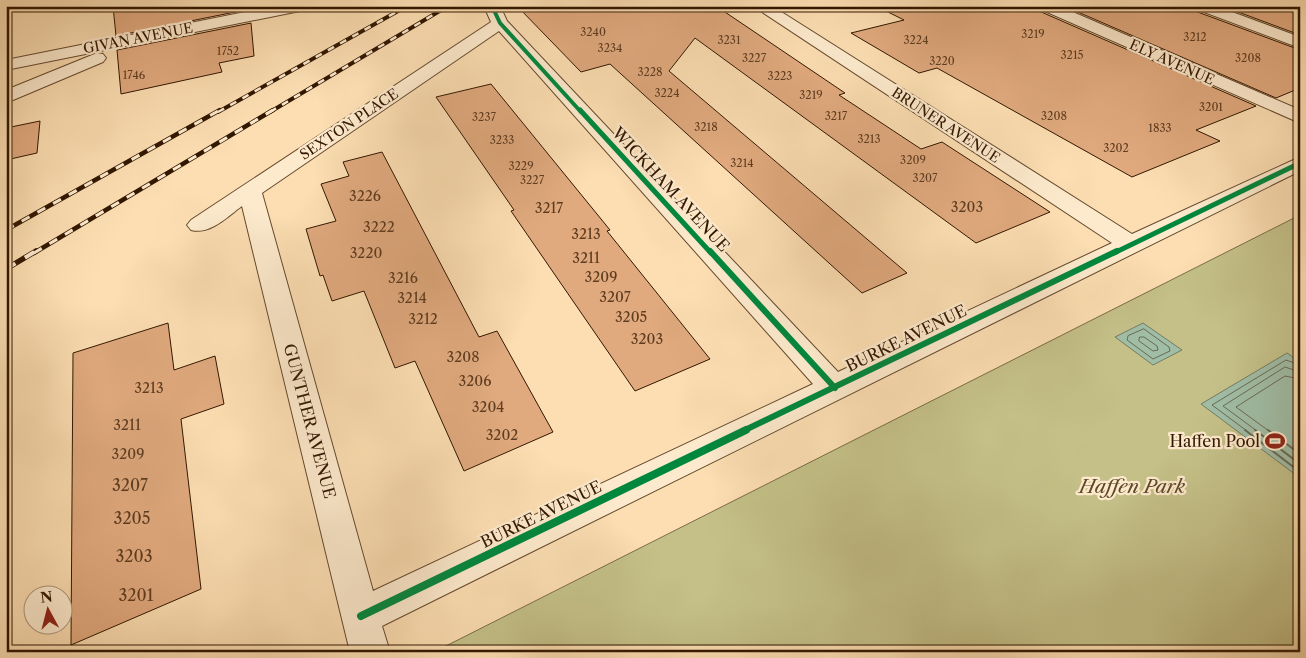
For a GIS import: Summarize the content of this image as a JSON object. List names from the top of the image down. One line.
{"streets":{"street":["GIVAN AVENUE","ELY AVENUE","SEXTON PLACE","BRUNER AVENUE","WICKHAM AVENUE","BURKE AVENUE","GUNTHER AVENUE"]},"crossings":[["SEXTON PLACE","WICKHAM AVENUE"],["SEXTON PLACE","GUNTHER AVENUE"],["BRUNER AVENUE","BURKE AVENUE"],["WICKHAM AVENUE","BURKE AVENUE"],["BURKE AVENUE","GUNTHER AVENUE"]],"parks":["Haffen Park"],"places":{"sports":["Haffen Pool"]},"house_numbers":["3240","3219","3212","3231","3224","3234","1752","3215","3227","3208","3220","3228","1746","3223","3224","3219","3201","3217","3208","3237","3218","1833","3213","3233","3202","3209","3214","3229","3207","3227","3226","3203","3217","3222","3213","3220","3211","3209","3216","3207","3214","3205","3212","3203","3208","3206","3213","3204","3211","3202","3209","3207","3205","3203","3201"],"north":"top"}
